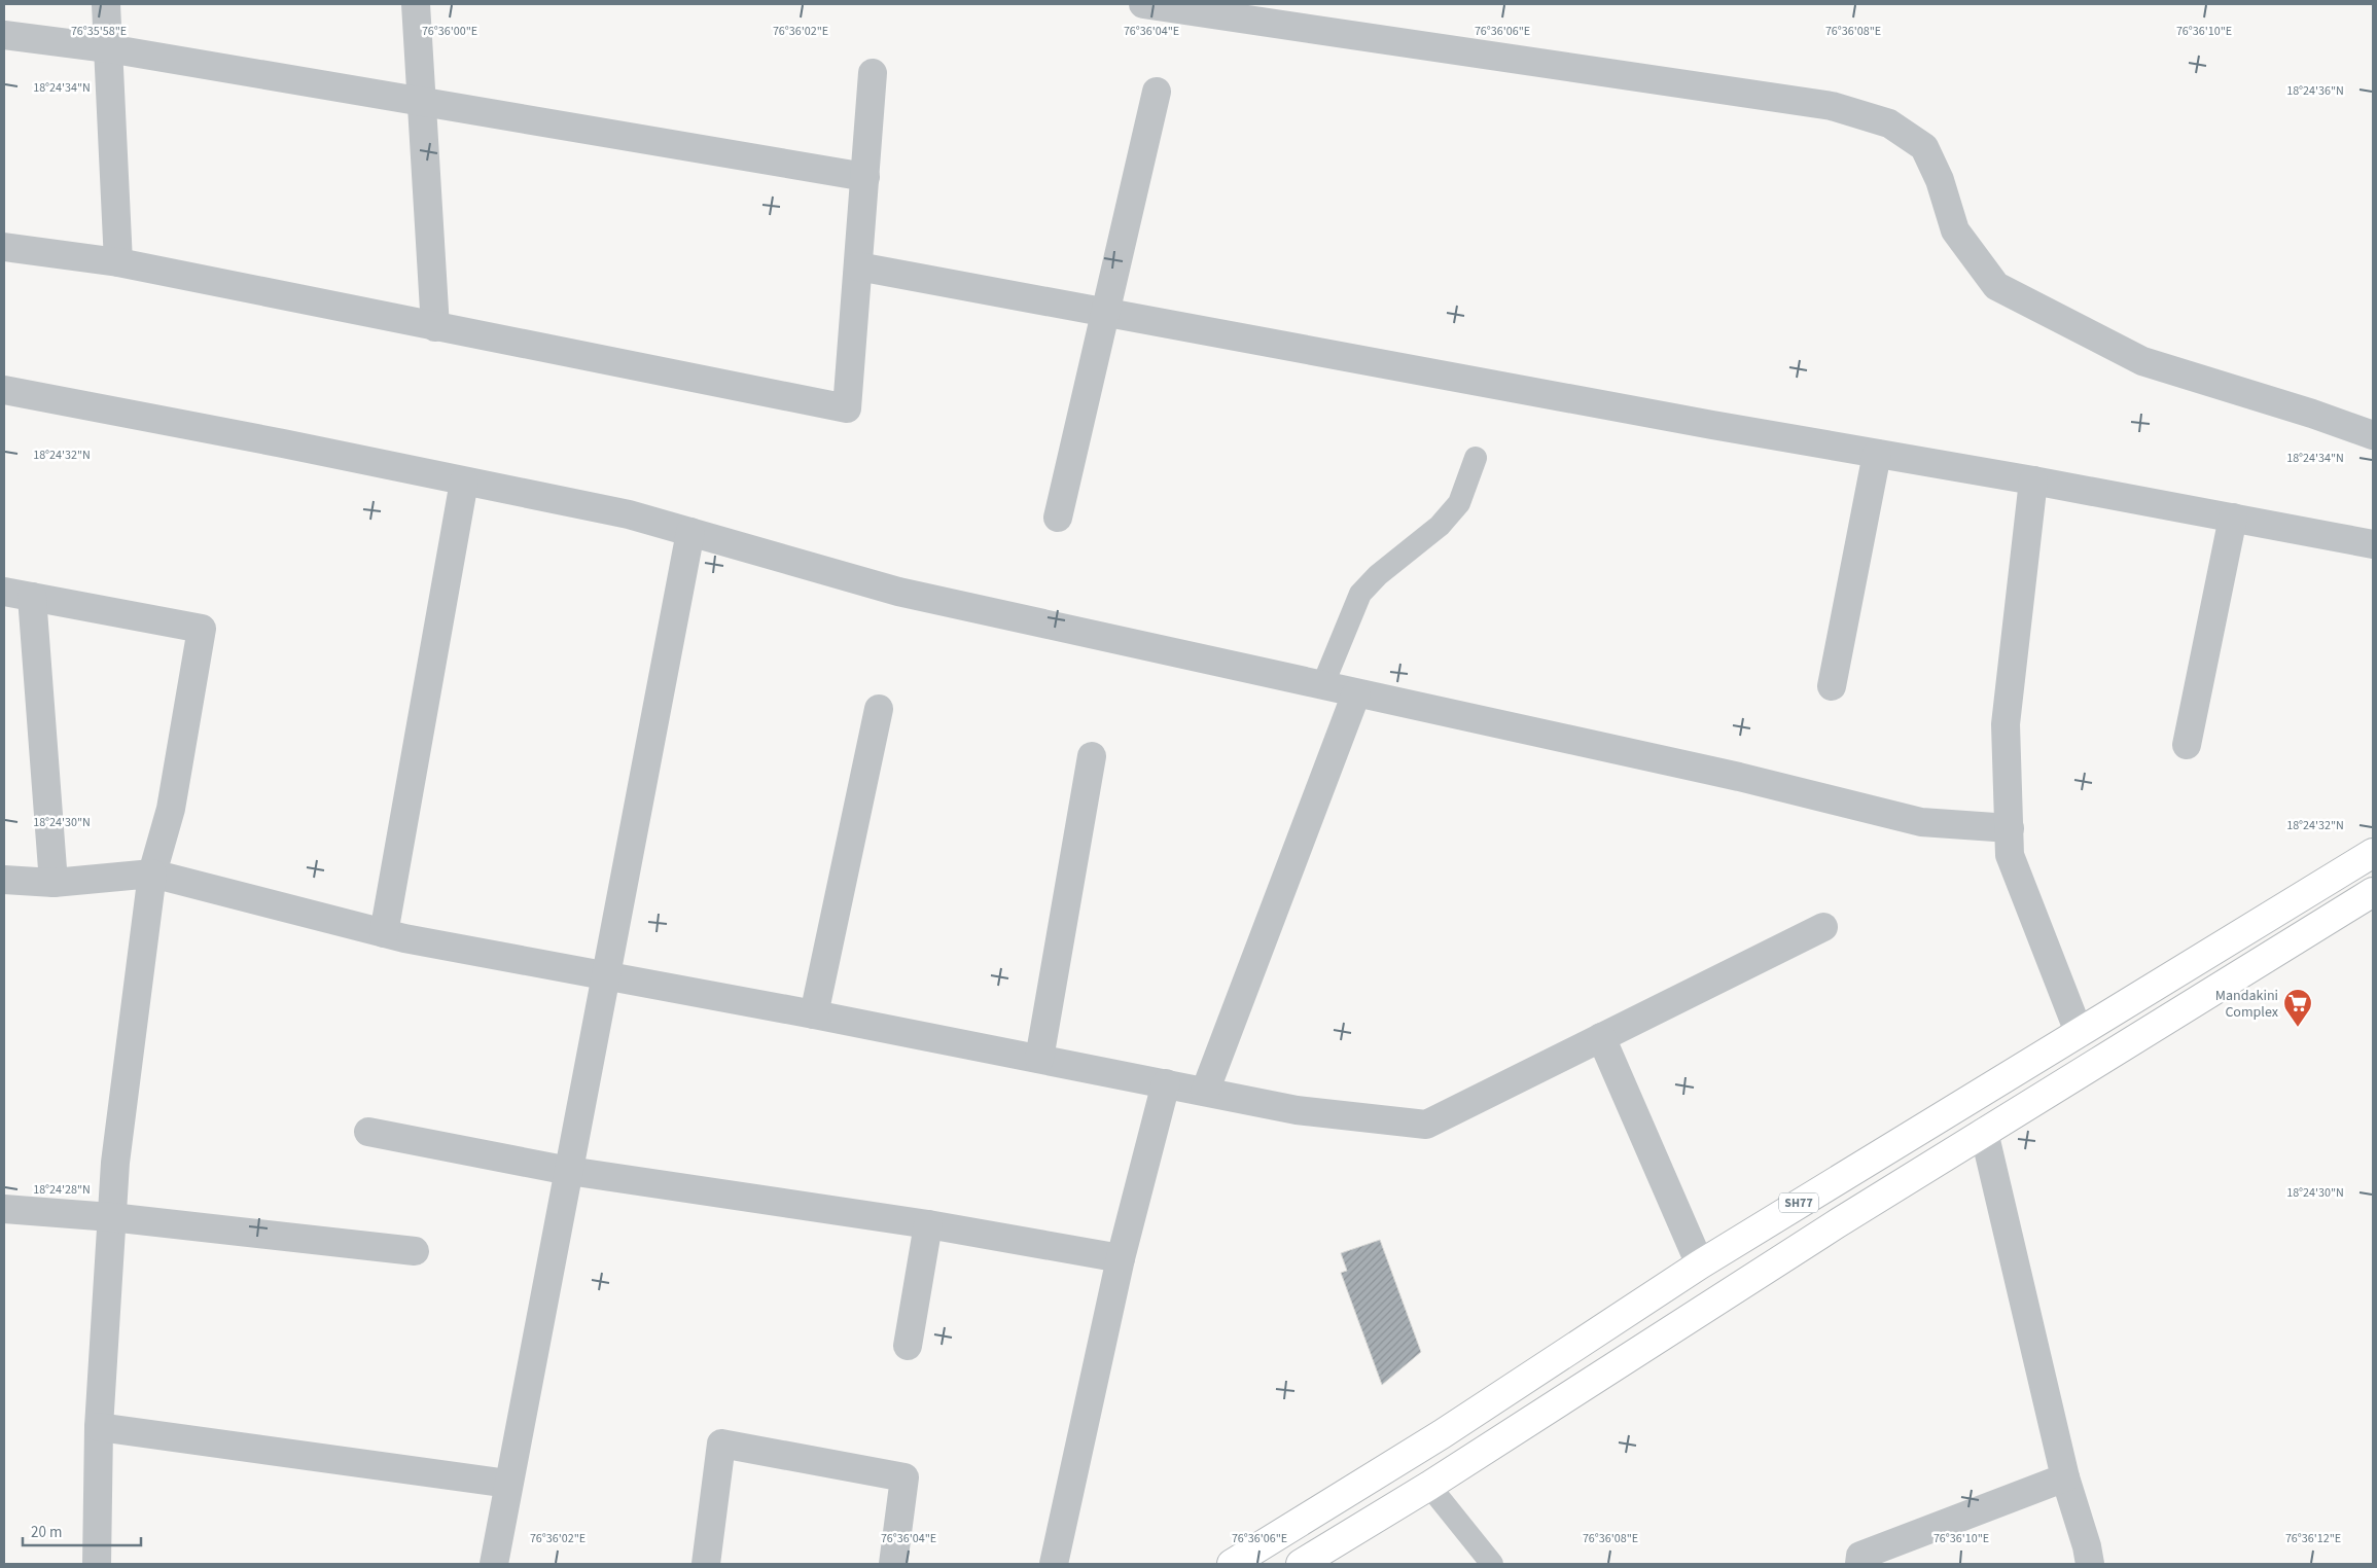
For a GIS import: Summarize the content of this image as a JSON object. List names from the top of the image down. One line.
{"streets":{"main road":["SH77"]},"places":{"supermarket":["Mandakini Complex"]},"scale_bar":"20 m","coordinates":["76°36'08\"E","76°36'10\"E","76°35'58\"E","76°36'00\"E","76°36'02\"E","76°36'04\"E","76°36'06\"E","18°24'34\"N","18°24'36\"N","18°24'32\"N","18°24'30\"N","18°24'28\"N","76°36'12\"E"]}
